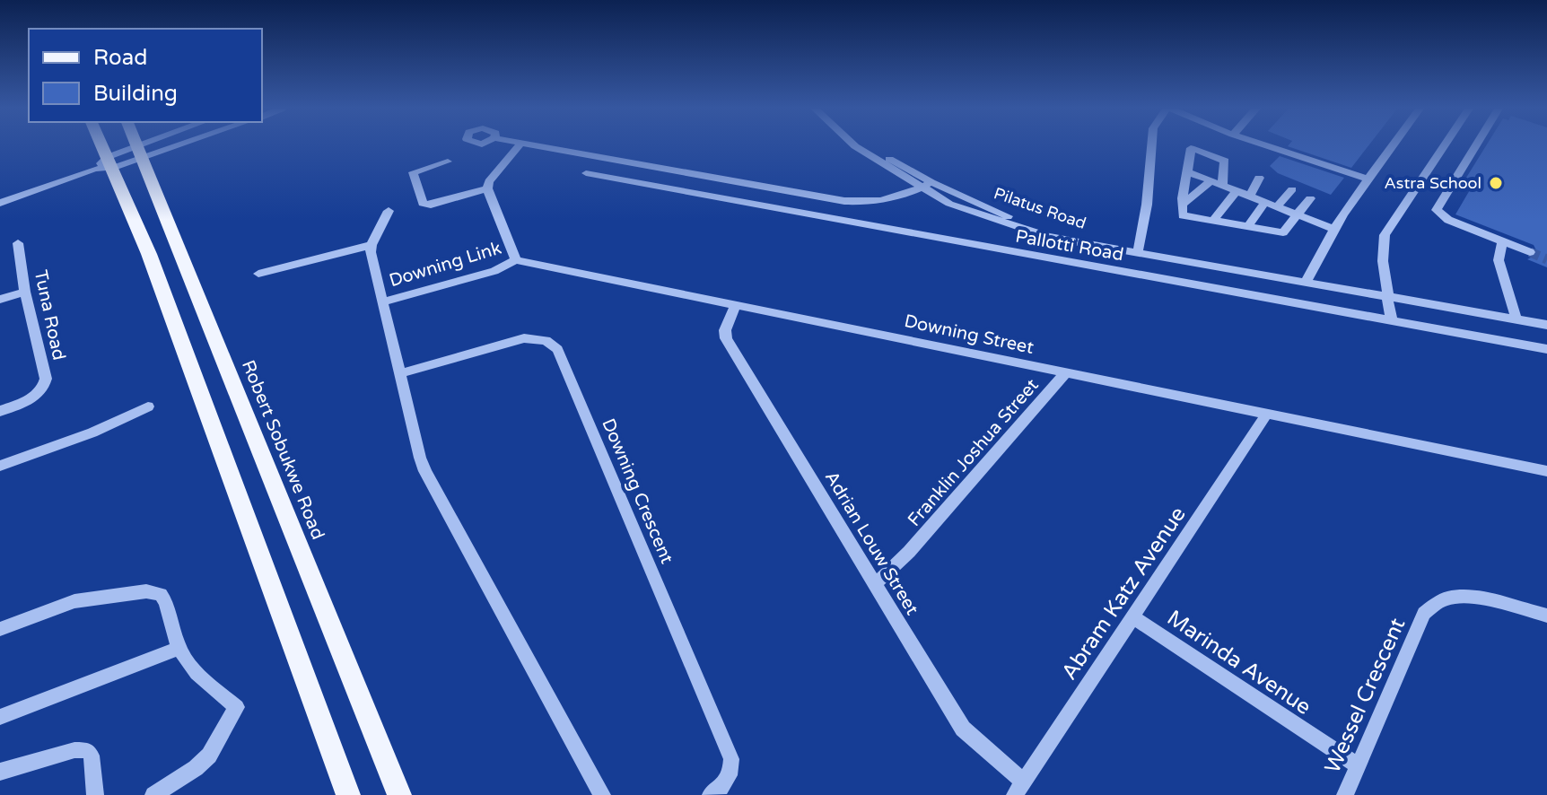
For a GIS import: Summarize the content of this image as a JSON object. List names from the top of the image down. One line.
{"streets":{"main road":["Robert Sobukwe Road"],"street":["Pilatus Road","Pallotti Road","Downing Link","Tuna Road","Downing Street","Franklin Joshua Street","Downing Crescent","Adrian Louw Street","Abram Katz Avenue","Marinda Avenue","Wessel Crescent"]},"crossings":[["Pilatus Road","Pallotti Road"],["Downing Link","Downing Street"],["Downing Street","Franklin Joshua Street"],["Downing Street","Adrian Louw Street"],["Downing Street","Abram Katz Avenue"],["Franklin Joshua Street","Adrian Louw Street"],["Adrian Louw Street","Abram Katz Avenue"],["Abram Katz Avenue","Marinda Avenue"],["Marinda Avenue","Wessel Crescent"]],"places":["Astra School"],"legend":["Road","Building"]}
